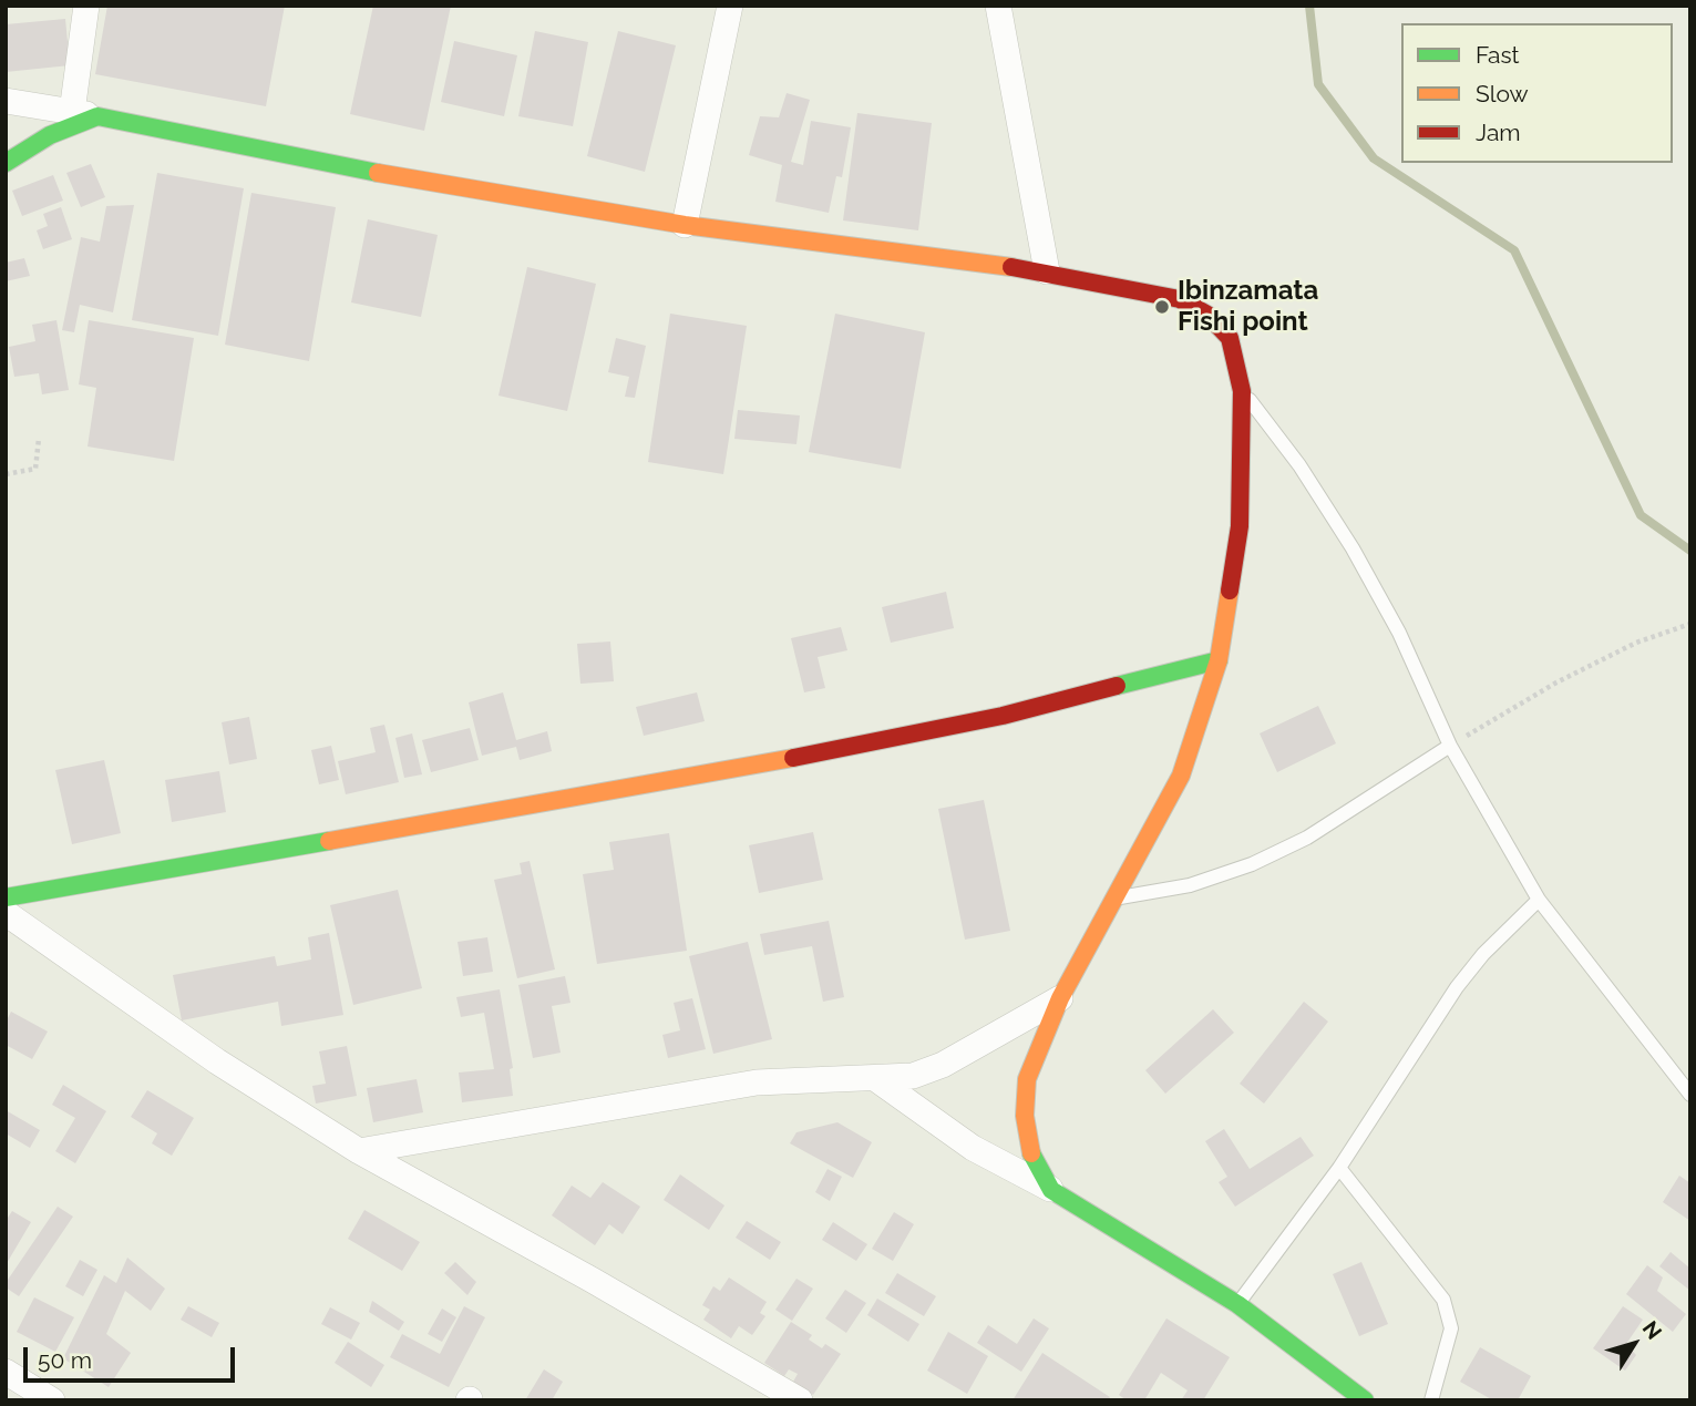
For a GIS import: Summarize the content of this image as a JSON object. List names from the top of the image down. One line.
{"places":["Ibinzamata Fishi point"],"legend":["Fast","Slow","Jam"],"scale_bar":"50 m","north":"top right"}
